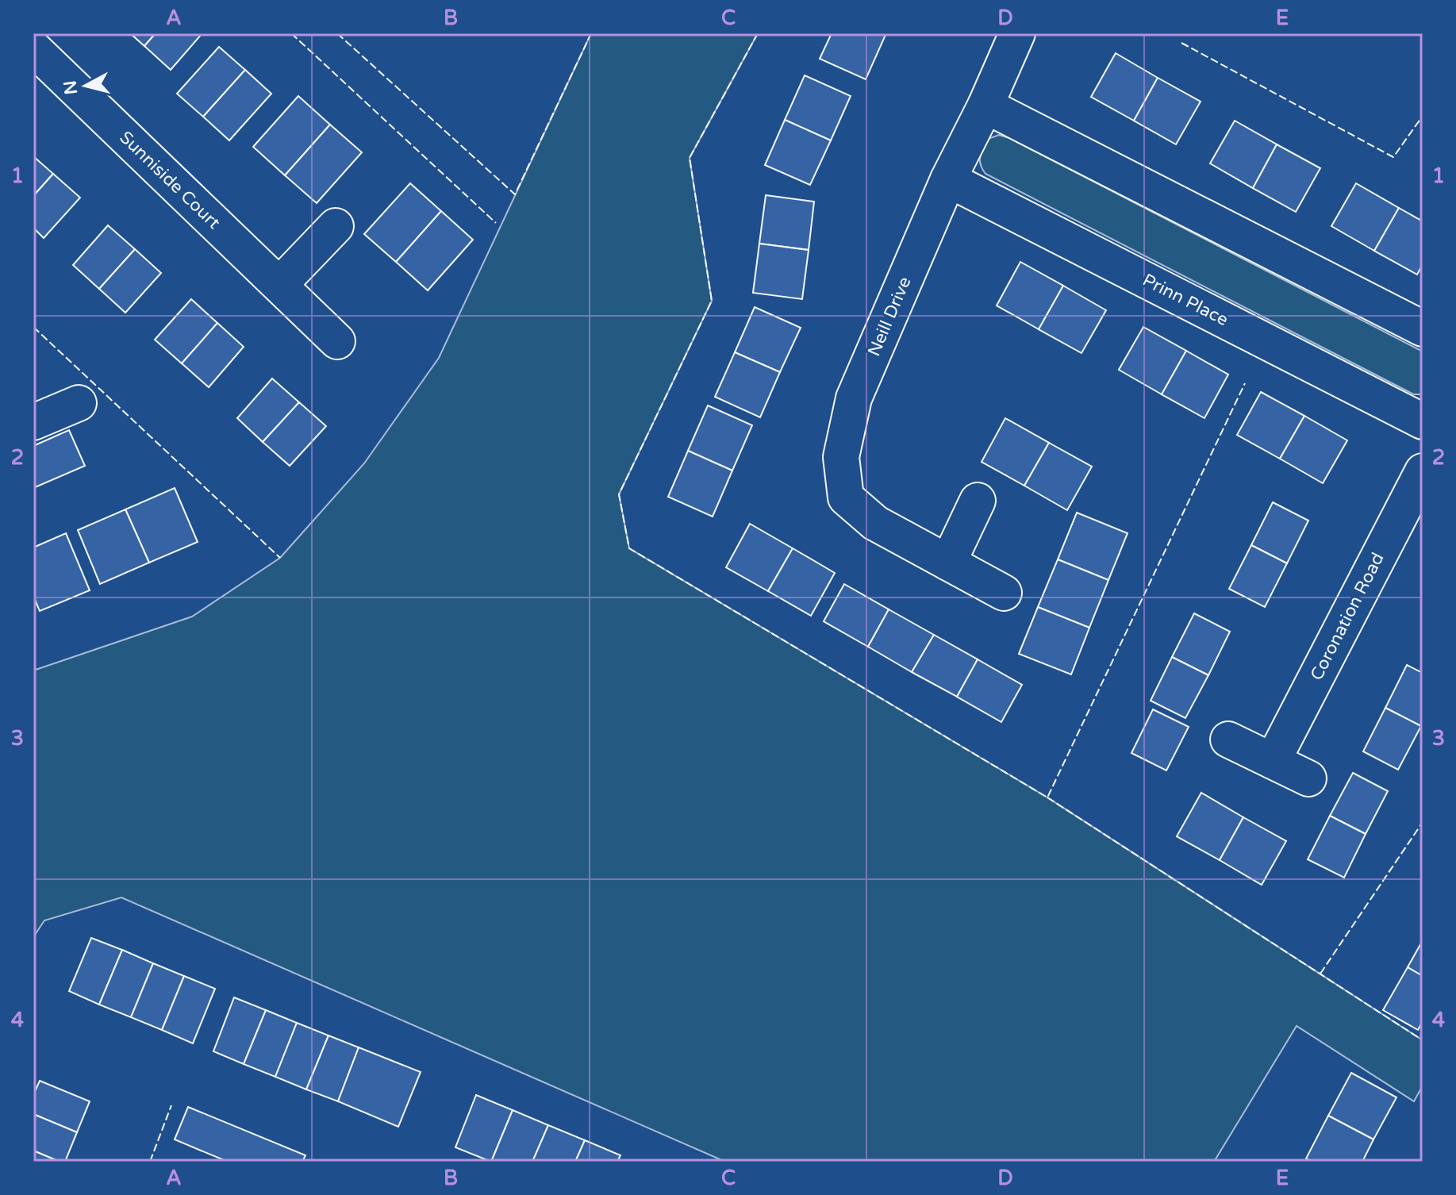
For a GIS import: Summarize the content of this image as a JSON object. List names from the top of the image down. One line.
{"streets":{"street":["Sunniside Court","Prinn Place","Neill Drive","Coronation Road"]},"crossings":[["Prinn Place","Neill Drive"]],"north":"left","grid":{"columns":["A","B","C","D","E"],"rows":["1","2","3","4"]}}
